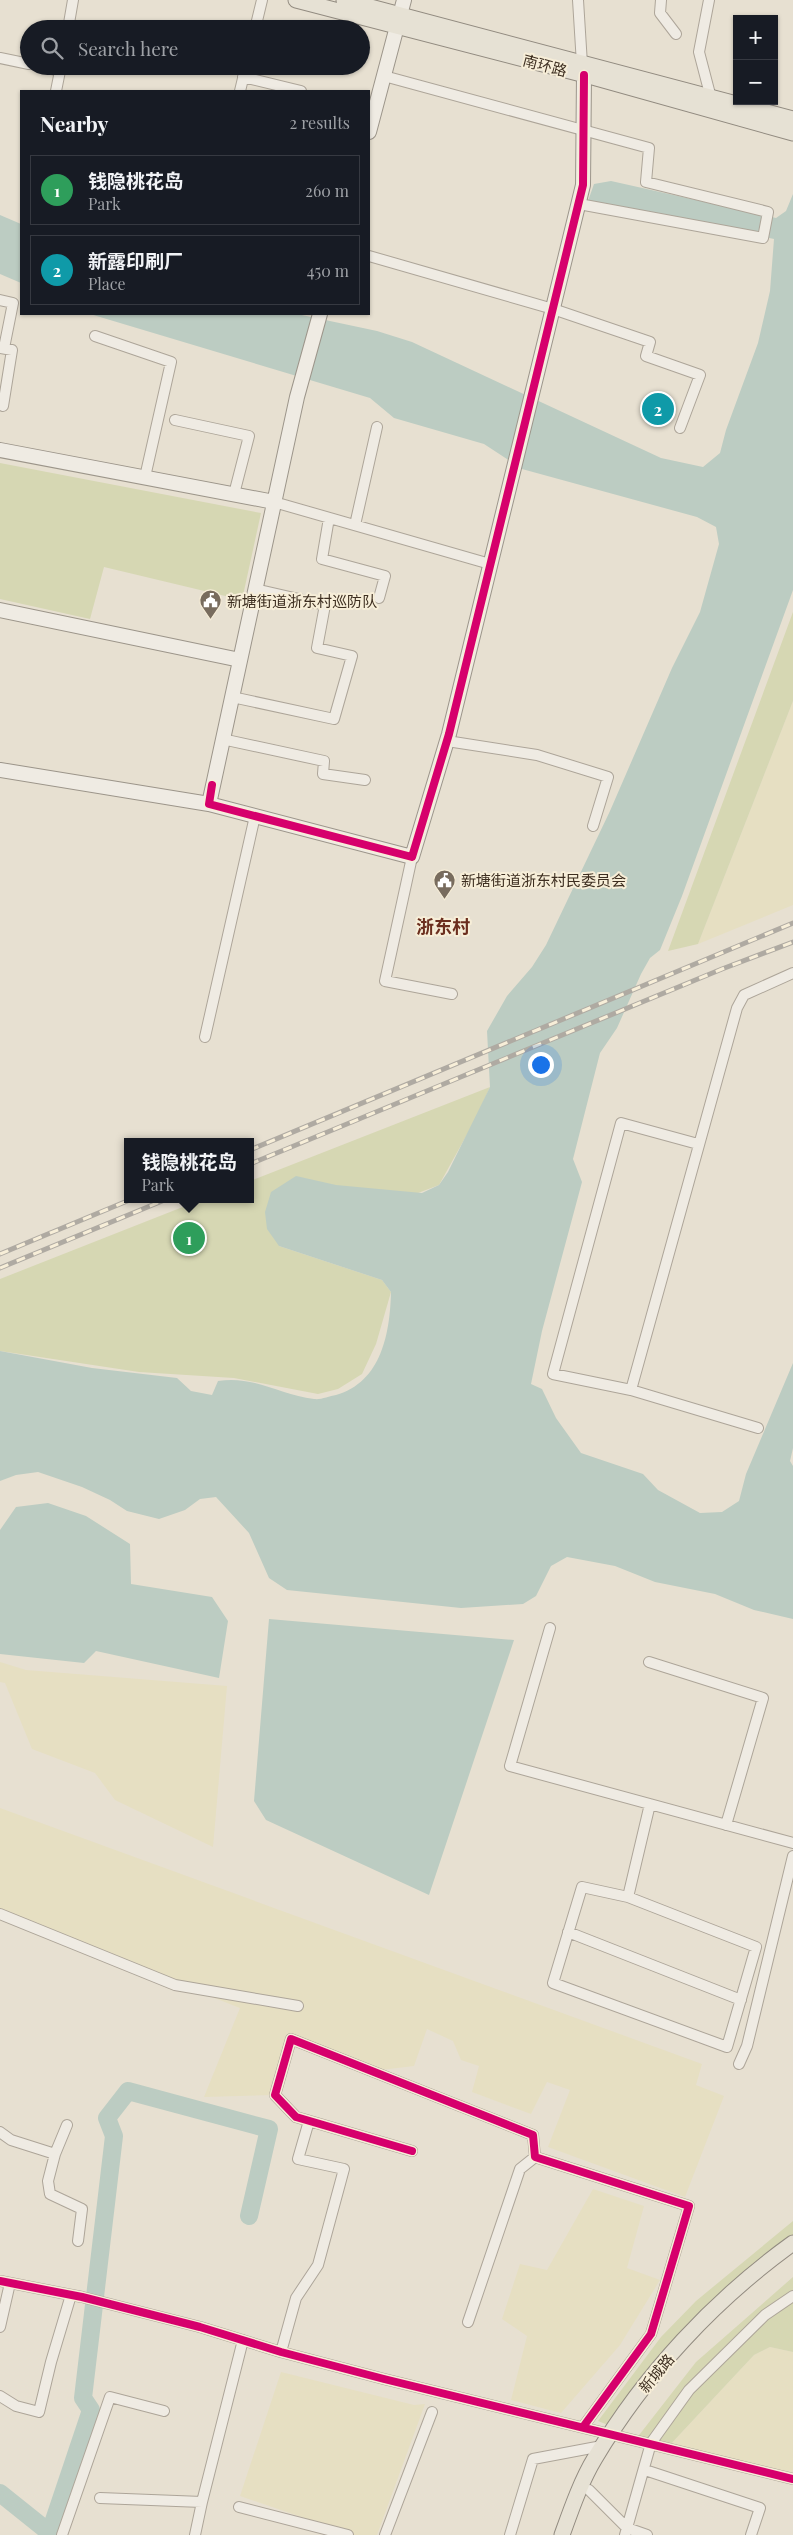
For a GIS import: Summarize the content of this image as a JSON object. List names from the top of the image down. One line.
{"streets":{"main road":["南环路","新城路"]},"districts":["浙东村"],"places":{"public building":["新塘街道浙东村巡防队","新塘街道浙东村民委员会"]},"page":{"map_buttons":["+","−"],"search":"Search here","heading":["Nearby","2 results"],"list":[{"mark":"1","name":"钱隐桃花岛","note":"Park","value":"260 m"},{"mark":"2","name":"新露印刷厂","note":"Place","value":"450 m"}],"pins":["2","1"],"popup":["钱隐桃花岛","Park"]}}
